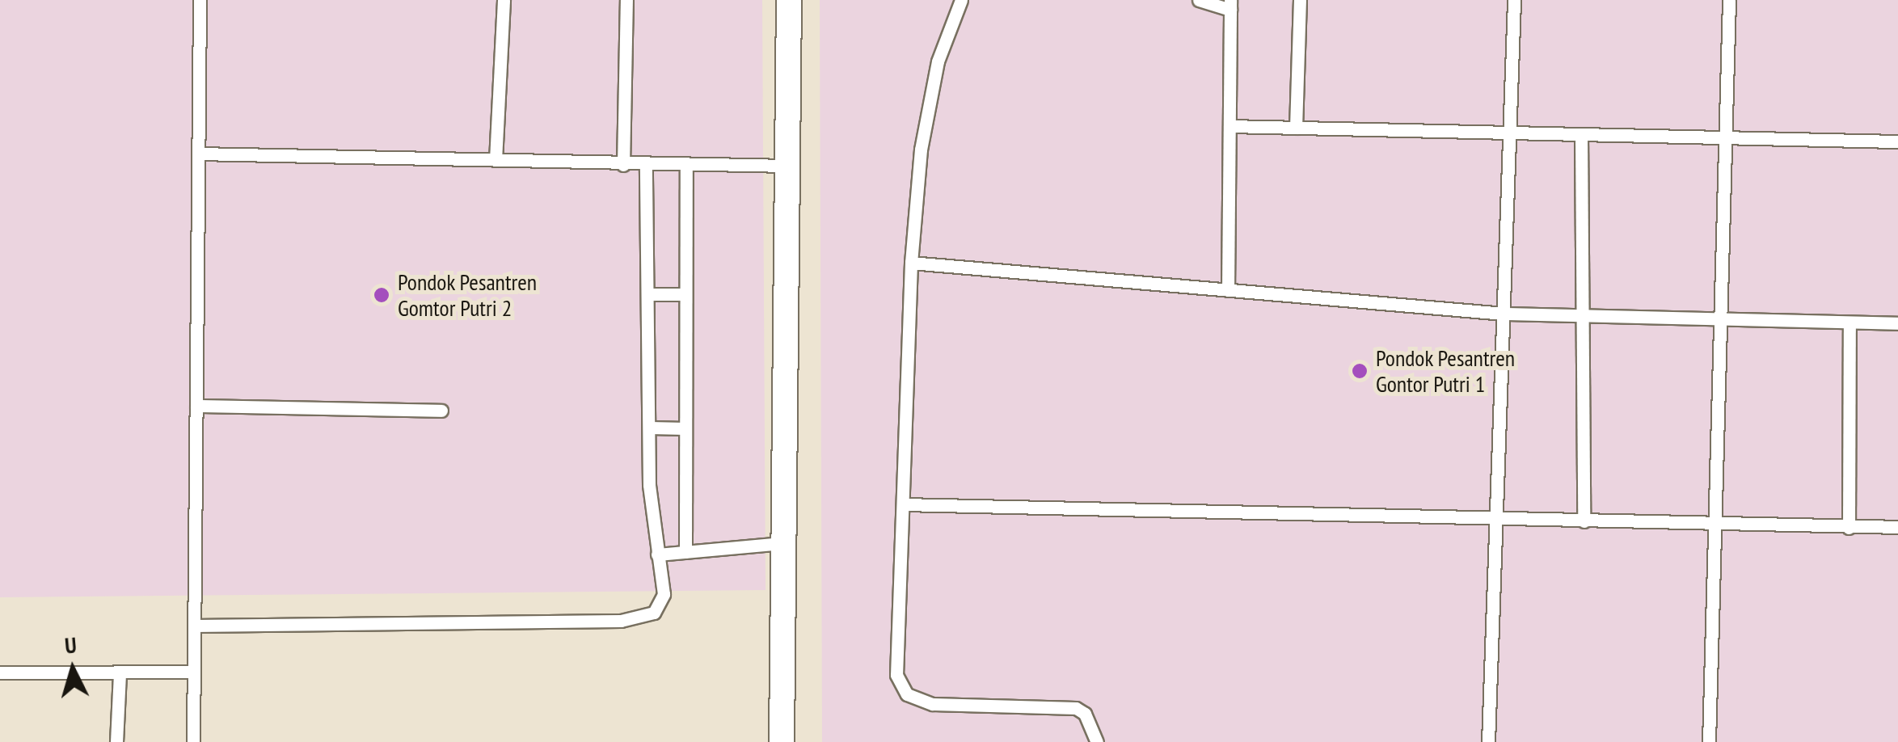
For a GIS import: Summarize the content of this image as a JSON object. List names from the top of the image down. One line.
{"places":["Pondok Pesantren Gomtor Putri 2","Pondok Pesantren Gontor Putri 1"],"north":"top"}
